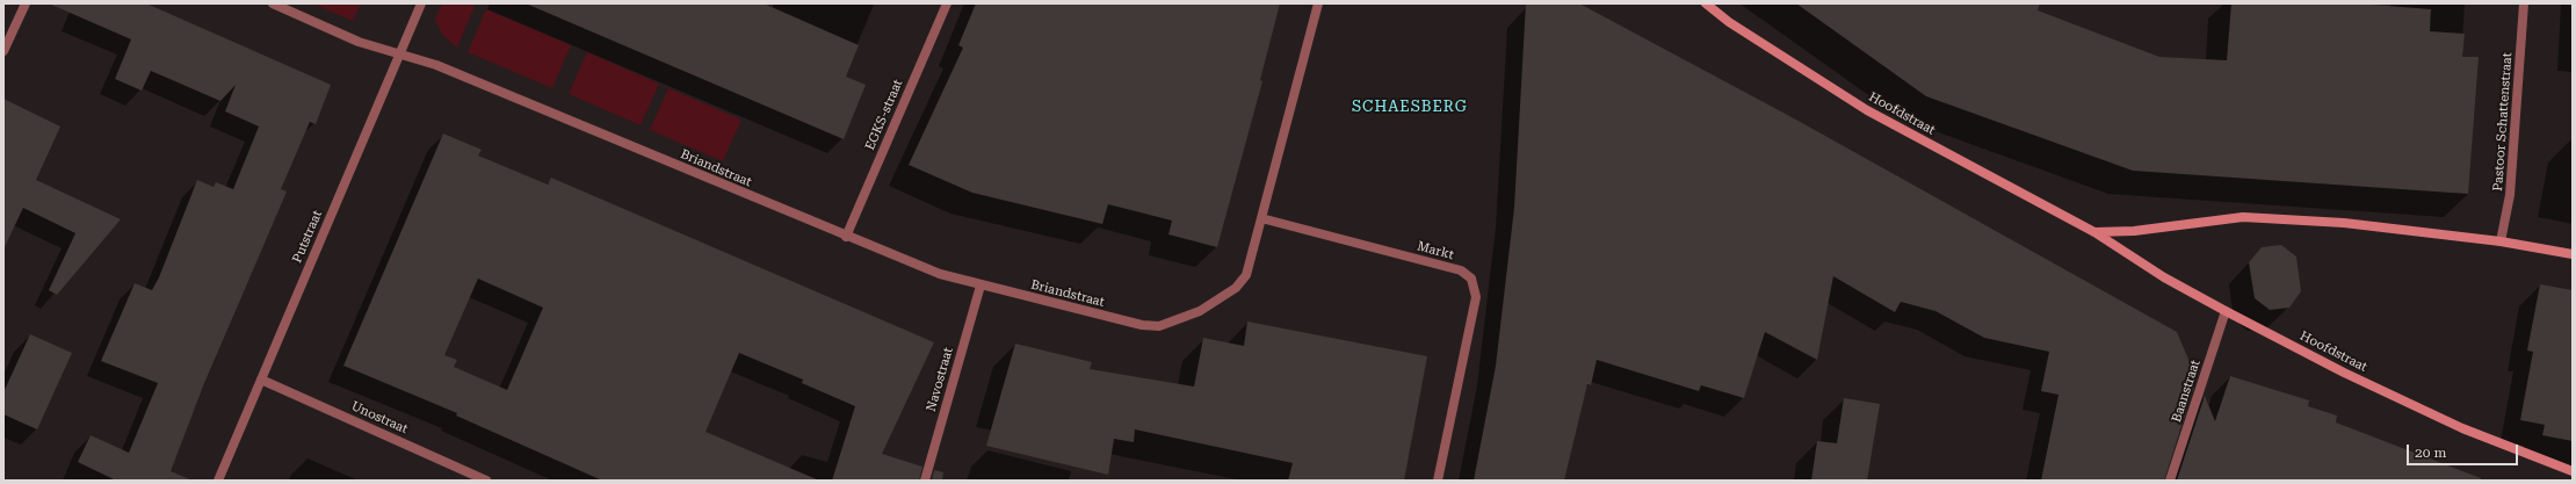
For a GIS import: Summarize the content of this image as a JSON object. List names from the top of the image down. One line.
{"streets":{"street":["Hoofdstraat","EGKS-straat","Pastoor Schattenstraat","Briandstraat","Putstraat","Markt","Navostraat","Baanstraat","Unostraat"]},"crossings":[["Hoofdstraat","Pastoor Schattenstraat"],["Hoofdstraat","Baanstraat"],["EGKS-straat","Briandstraat"],["Briandstraat","Putstraat"],["Briandstraat","Markt"],["Briandstraat","Navostraat"],["Putstraat","Unostraat"]],"districts":["SCHAESBERG"],"scale_bar":"20 m"}
